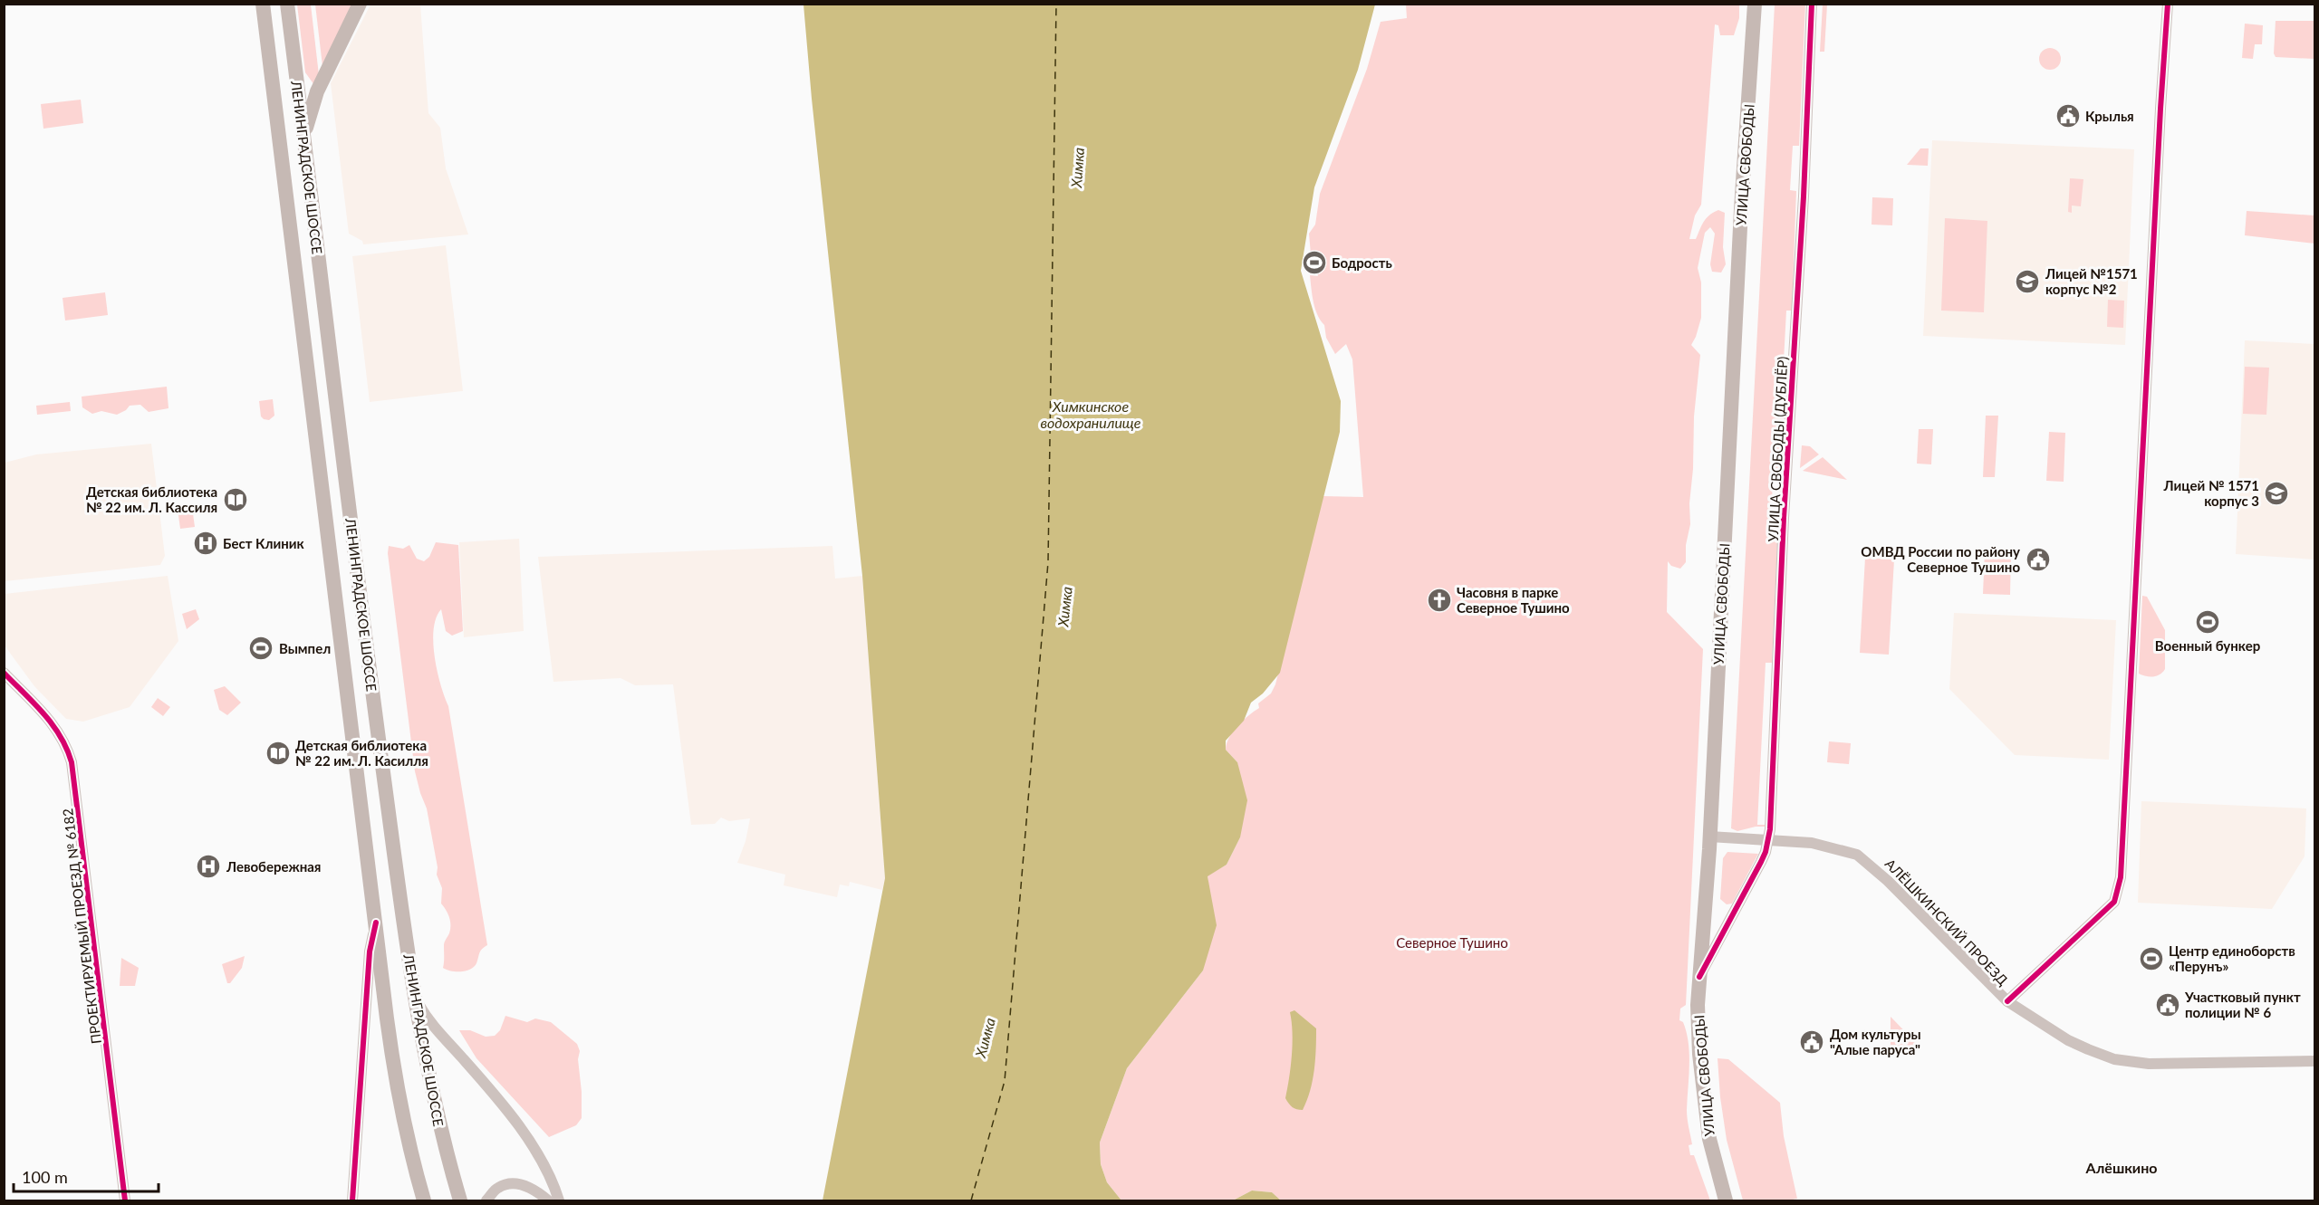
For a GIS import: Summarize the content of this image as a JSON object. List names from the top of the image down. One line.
{"streets":{"main road":["УЛИЦА СВОБОДЫ","ЛЕНИНГРАДСКОЕ ШОССЕ"],"street":["УЛИЦА СВОБОДЫ (ДУБЛЁР)","АЛЁШКИНСКИЙ ПРОЕЗД","ПРОЕКТИРУЕМЫЙ ПРОЕЗД № 6182"]},"crossings":[["УЛИЦА СВОБОДЫ","УЛИЦА СВОБОДЫ (ДУБЛЁР)"],["УЛИЦА СВОБОДЫ","АЛЁШКИНСКИЙ ПРОЕЗД"],["УЛИЦА СВОБОДЫ (ДУБЛЁР)","АЛЁШКИНСКИЙ ПРОЕЗД"]],"districts":["Алёшкино"],"water":["Химка","Химкинское водохранилище"],"parks":["Северное Тушино"],"places":{"public building":["Крылья","ОМВД России по району Северное Тушино","Участковый пункт полиции № 6","Дом культуры \"Алые паруса\""],"sports":["Бодрость","Военный бункер","Вымпел","Центр единоборств «Перунъ»"],"school or university":["Лицей №1571 корпус №2","Лицей № 1571 корпус 3"],"library":["Детская библиотека № 22 им. Л. Кассиля","Детская библиотека № 22 им. Л. Касилля"],"hospital":["Бест Клиник","Левобережная"],"church":["Часовня в парке Северное Тушино"]},"scale_bar":"100 m"}
